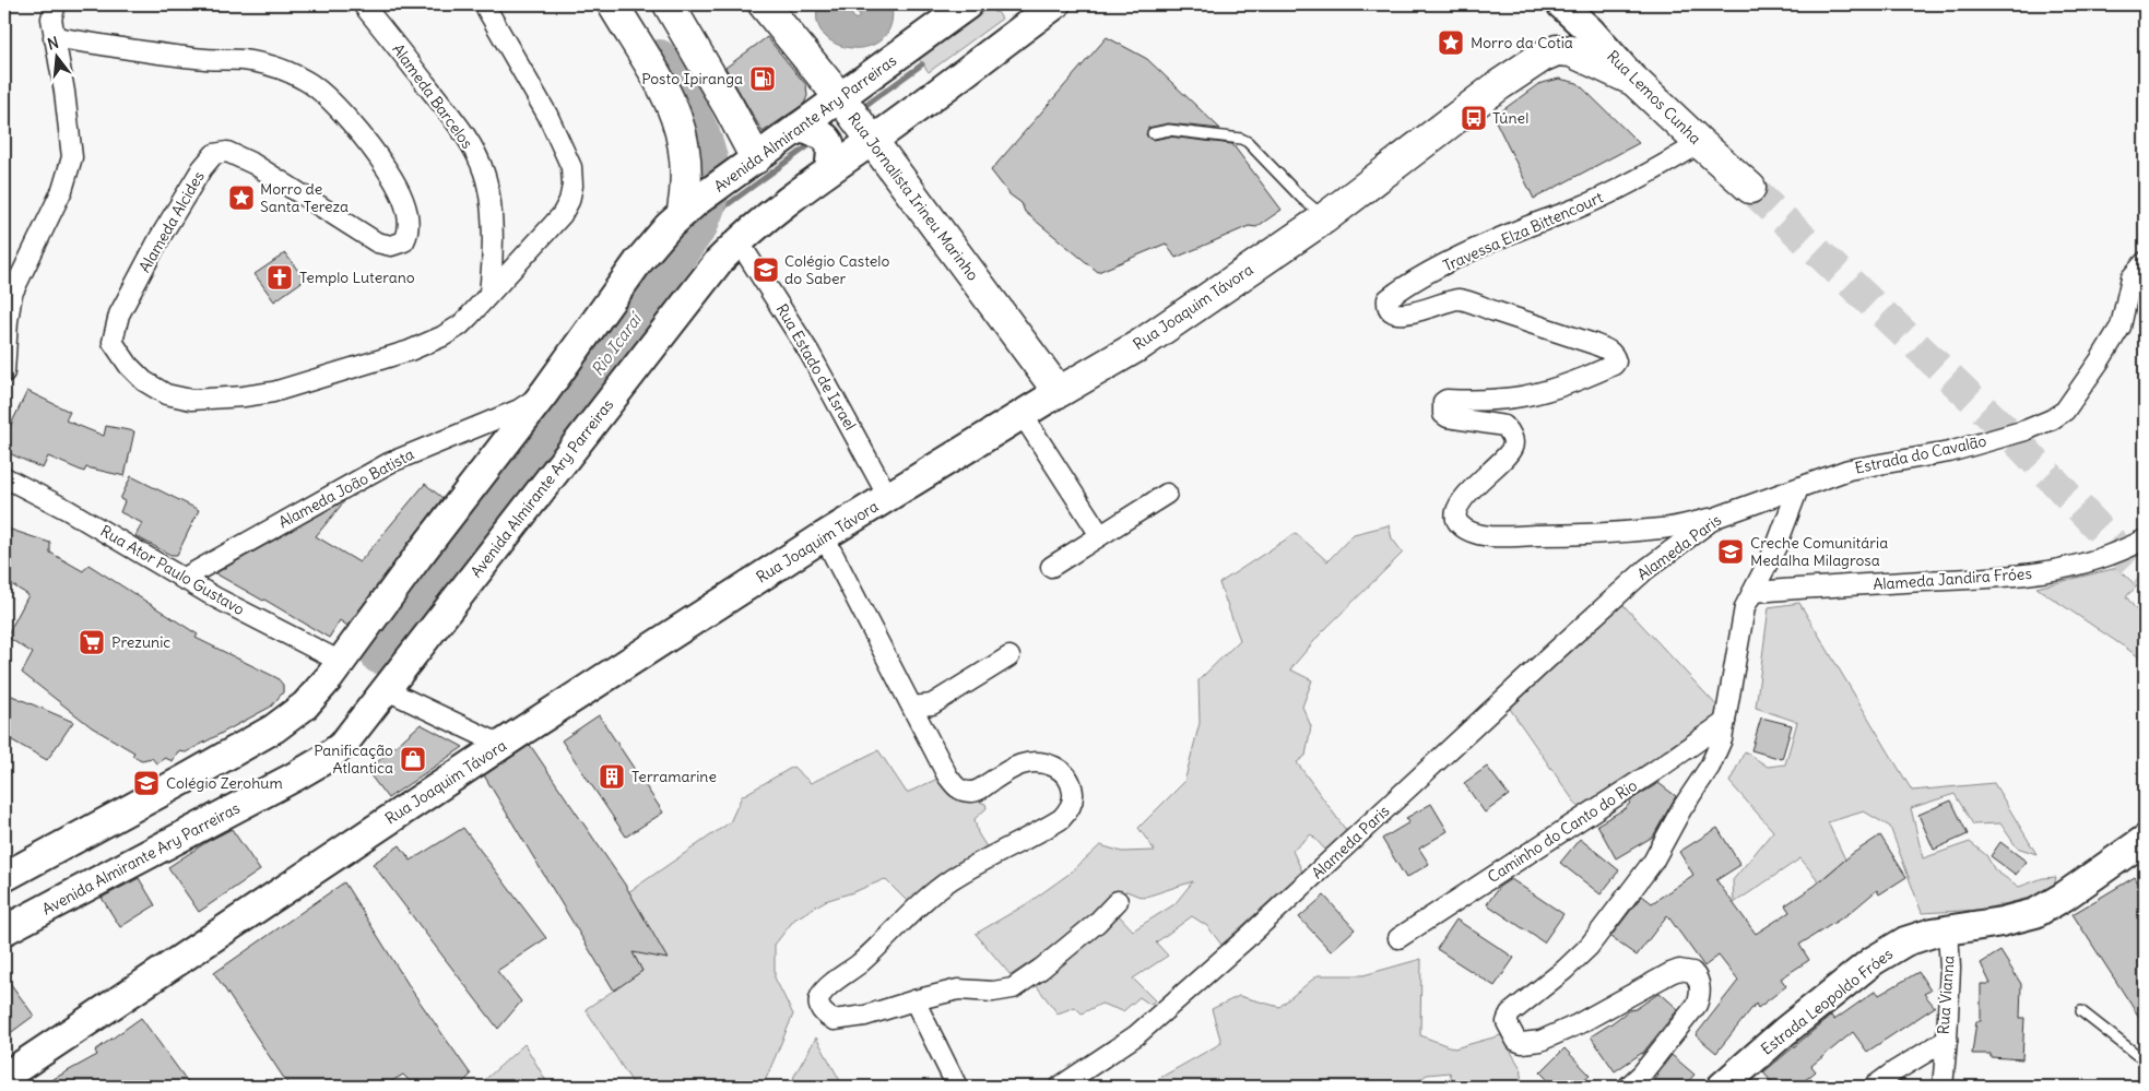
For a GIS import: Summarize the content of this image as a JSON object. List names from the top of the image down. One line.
{"streets":{"main road":["Rua Lemos Cunha","Avenida Almirante Ary Parreiras","Rua Jornalista Irineu Marinho","Rua Joaquim Távora","Estrada Leopoldo Fróes"],"street":["Alameda Barcelos","Alameda Alcides","Travessa Elza Bittencourt","Rua Estado de Israel","Estrada do Cavalão","Alameda João Batista","Alameda Paris","Rua Ator Paulo Gustavo","Alameda Jandira Fróes","Caminho do Canto do Rio","Rua Vianna"]},"crossings":[["Alameda Barcelos","Alameda Alcides"],["Rua Lemos Cunha","Travessa Elza Bittencourt"],["Rua Lemos Cunha","Rua Joaquim Távora"],["Avenida Almirante Ary Parreiras","Rua Jornalista Irineu Marinho"],["Avenida Almirante Ary Parreiras","Rua Estado de Israel"],["Avenida Almirante Ary Parreiras","Alameda João Batista"],["Avenida Almirante Ary Parreiras","Rua Ator Paulo Gustavo"],["Rua Jornalista Irineu Marinho","Rua Joaquim Távora"],["Travessa Elza Bittencourt","Alameda Paris"],["Rua Joaquim Távora","Rua Estado de Israel"],["Estrada do Cavalão","Alameda Paris"],["Alameda João Batista","Rua Ator Paulo Gustavo"],["Rua Vianna","Estrada Leopoldo Fróes"]],"water":["Rio Icaraí"],"places":{"place":["Morro da Cotia","Morro de Santa Tereza"],"fuel station":["Posto Ipiranga"],"bus stop":["Túnel"],"school or university":["Colégio Castelo do Saber","Creche Comunitária Medalha Milagrosa","Colégio Zerohum"],"church":["Templo Luterano"],"supermarket":["Prezunic"],"shop":["Panificação Atlantica"],"building":["Terramarine"]},"north":"top"}
